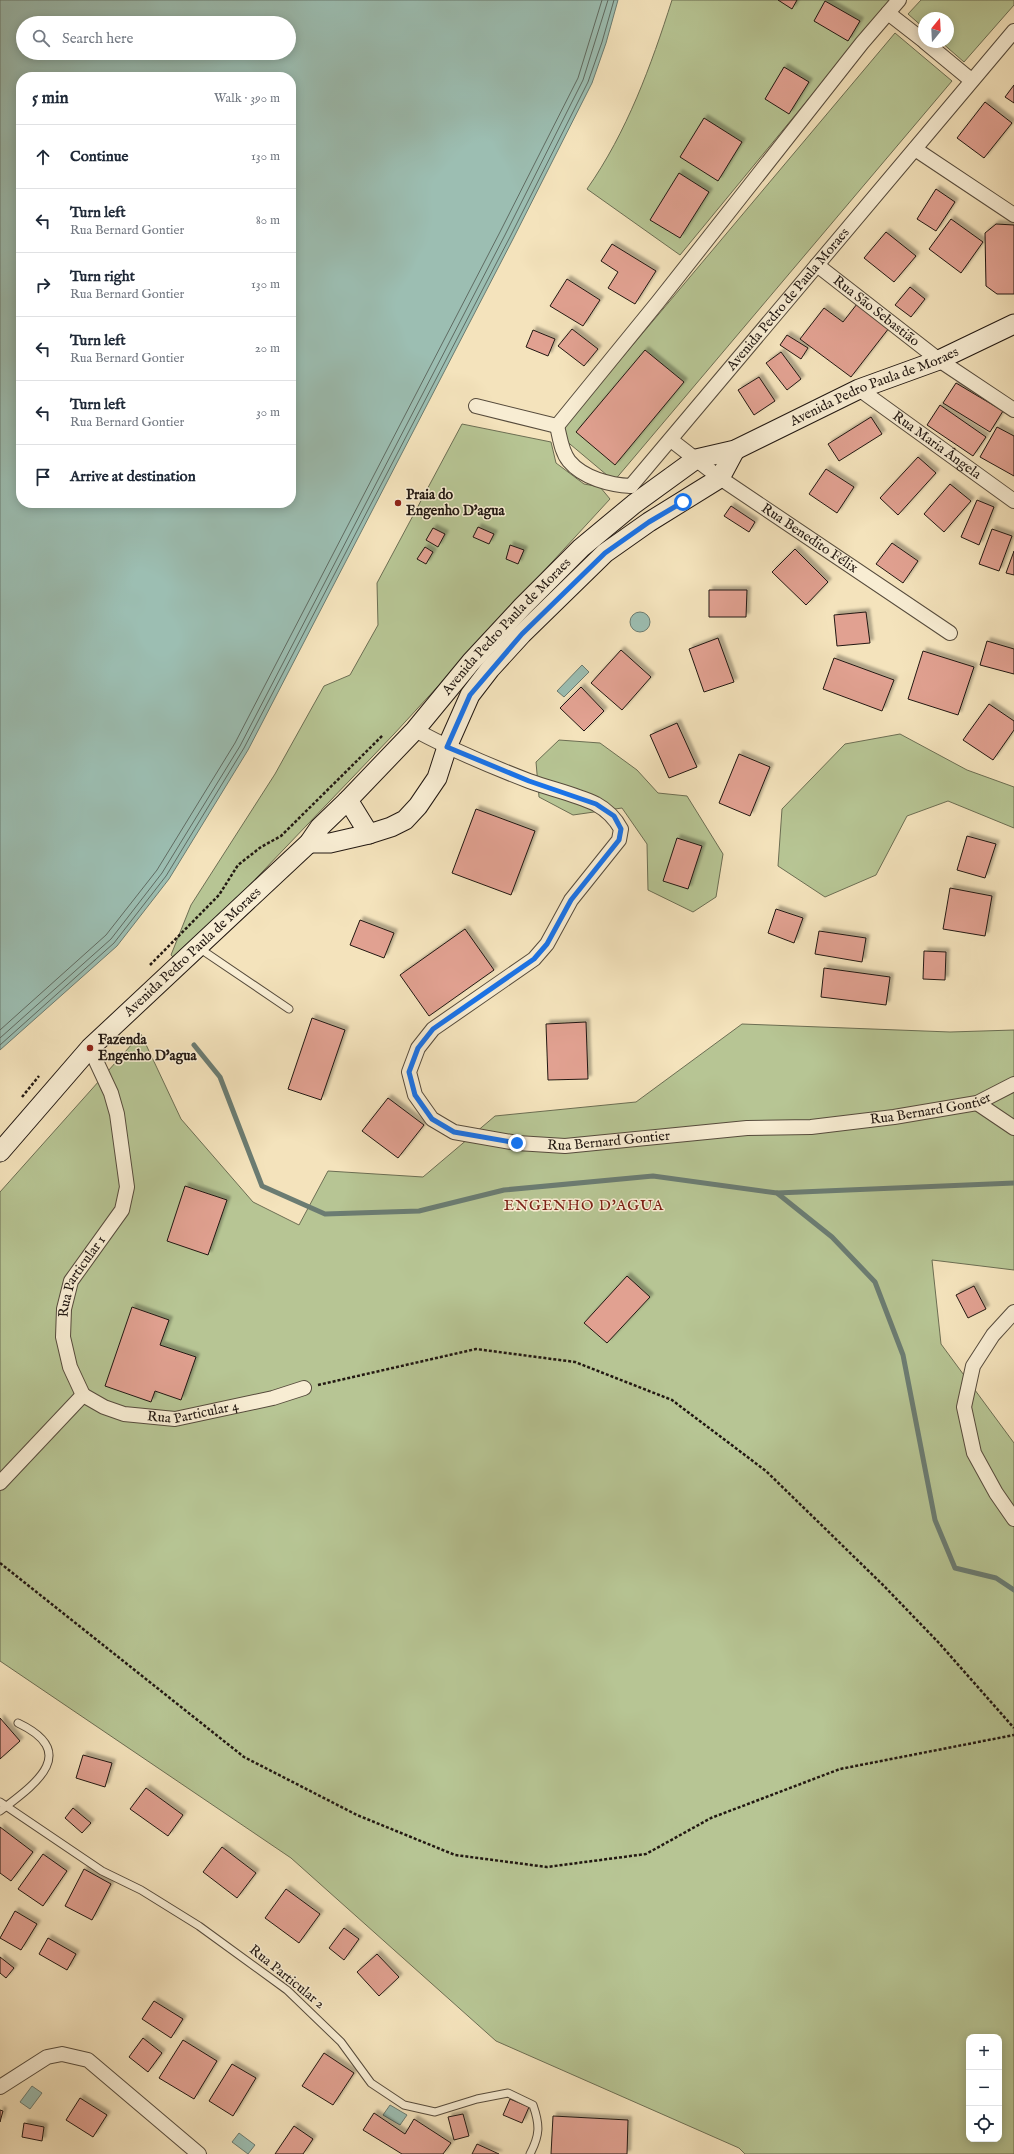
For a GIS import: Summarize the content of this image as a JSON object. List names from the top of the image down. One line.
{"streets":{"main road":["Avenida Pedro Paula de Moraes"],"street":["Avenida Pedro de Paula Moraes","Rua São Sebastião","Rua Maria Ângela","Rua Benedito Félix","Rua Bernard Gontier","Rua Particular 1","Rua Particular 4"],"lane":["Rua Particular 2"]},"crossings":[["Avenida Pedro de Paula Moraes","Rua São Sebastião"],["Avenida Pedro de Paula Moraes","Rua Benedito Félix"],["Rua São Sebastião","Avenida Pedro Paula de Moraes"],["Avenida Pedro Paula de Moraes","Rua Maria Ângela"],["Avenida Pedro Paula de Moraes","Rua Benedito Félix"],["Avenida Pedro Paula de Moraes","Rua Bernard Gontier"],["Avenida Pedro Paula de Moraes","Rua Particular 1"],["Rua Particular 1","Rua Particular 4"]],"districts":["ENGENHO D'AGUA"],"places":["Praia do Engenho D'agua","Fazenda Engenho D'agua"],"north":"top","page":{"search":"Search here","heading":["5 min","Walk · 390 m"],"list":[["Continue","130 m"],["Turn left","Rua Bernard Gontier","80 m"],["Turn right","Rua Bernard Gontier","130 m"],["Turn left","Rua Bernard Gontier","20 m"],["Turn left","Rua Bernard Gontier","30 m"],"Arrive at destination"],"map_buttons":["+","−"]}}
